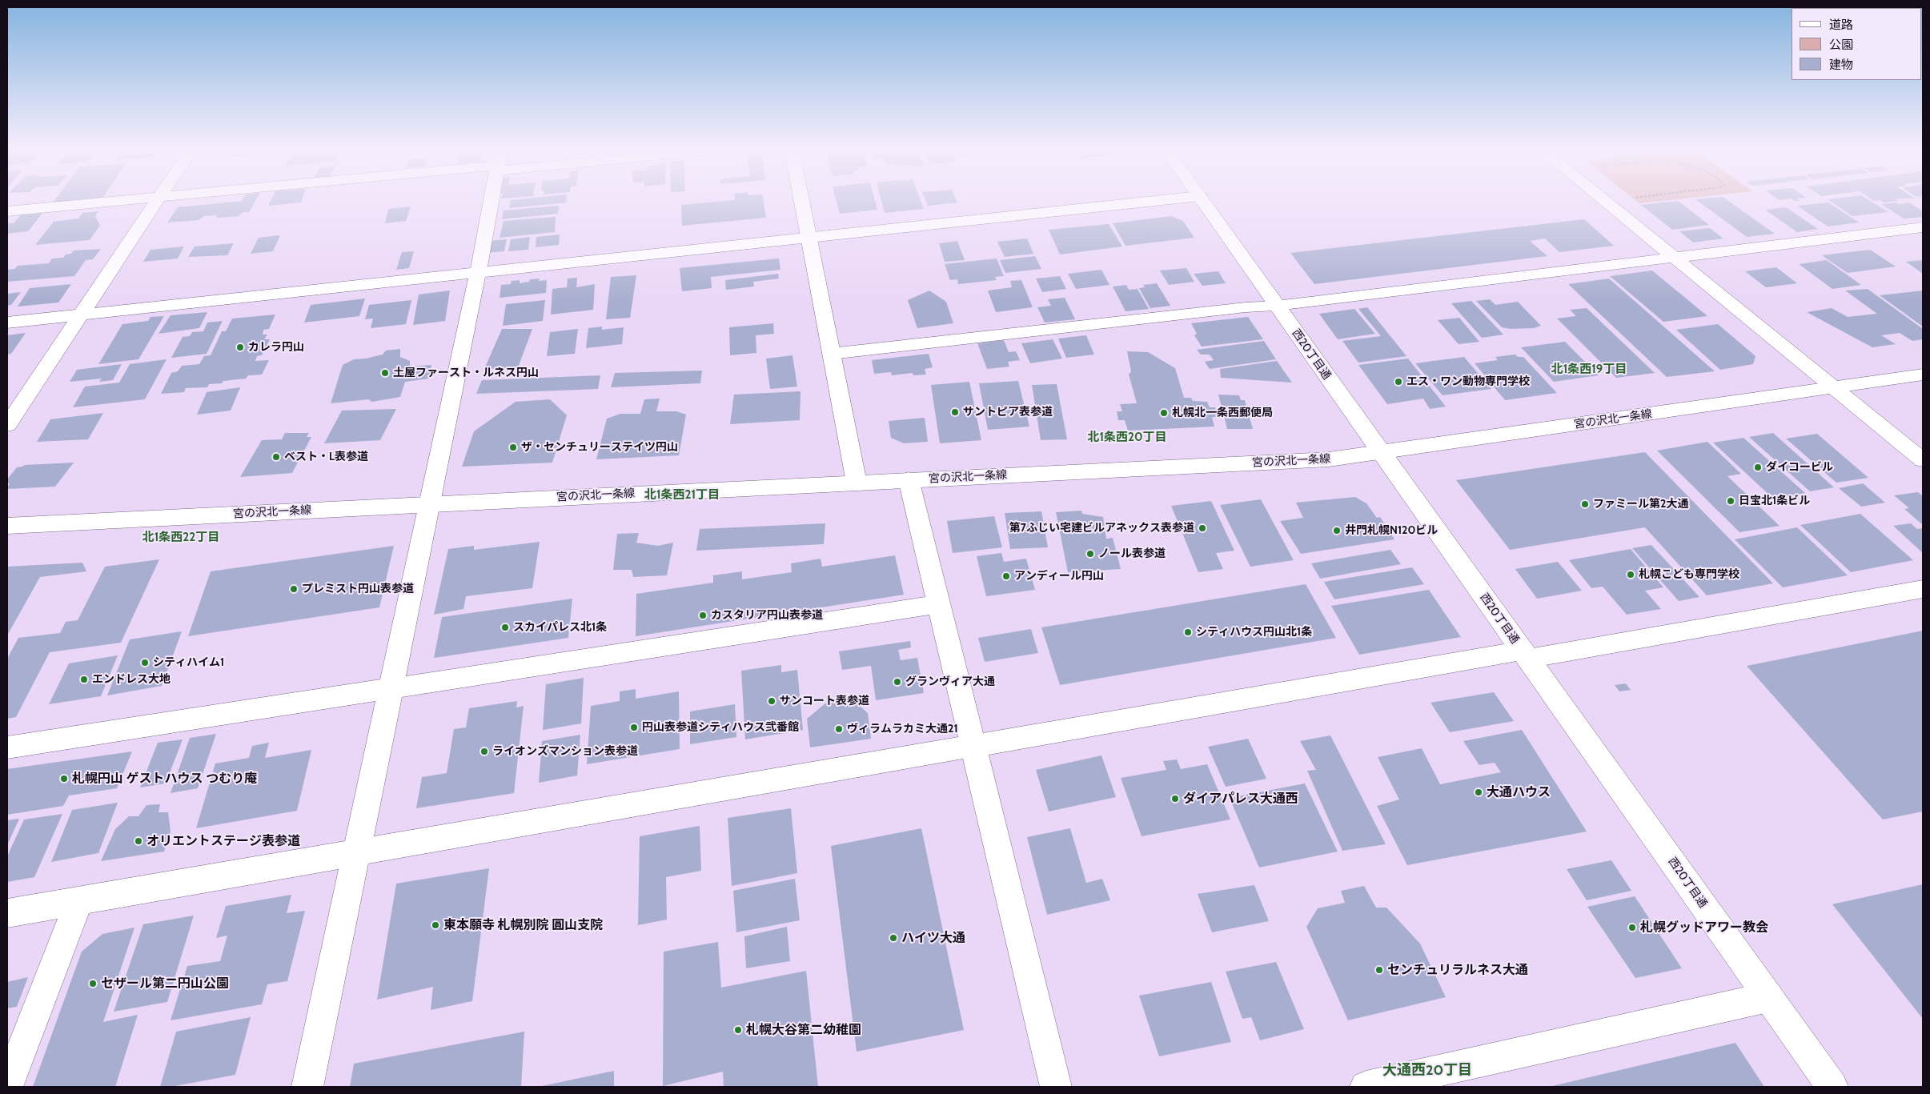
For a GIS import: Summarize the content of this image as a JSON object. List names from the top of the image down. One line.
{"streets":{"street":["西20丁目通","宮の沢北一条線"]},"crossings":[["西20丁目通","宮の沢北一条線"]],"districts":["北1条西19丁目","北1条西20丁目","北1条西21丁目","北1条西22丁目","大通西20丁目"],"places":["カレラ円山","土屋ファースト・ルネス円山","エス・ワン動物専門学校","サントピア表参道","札幌北一条西郵便局","ザ・センチュリーステイツ円山","ベスト・L表参道","ダイコービル","日宝北1条ビル","ファミール第2大通","第7ふじい宅建ビルアネックス表参道","井門札幌N120ビル","ノール表参道","札幌こども専門学校","アンディール円山","プレミスト円山表参道","カスタリア円山表参道","スカイパレス北1条","シティハウス円山北1条","シティハイム1","エンドレス大地","グランヴィア大通","サンコート表参道","円山表参道シティハウス弐番館","ヴィラムラカミ大通21","ライオンズマンション表参道","札幌円山 ゲストハウス つむり庵","大通ハウス","ダイアパレス大通西","オリエントステージ表参道","東本願寺 札幌別院 圓山支院","札幌グッドアワー教会","ハイツ大通","センチュリラルネス大通","セザール第二円山公園","札幌大谷第二幼稚園"],"legend":["道路","公園","建物"]}
